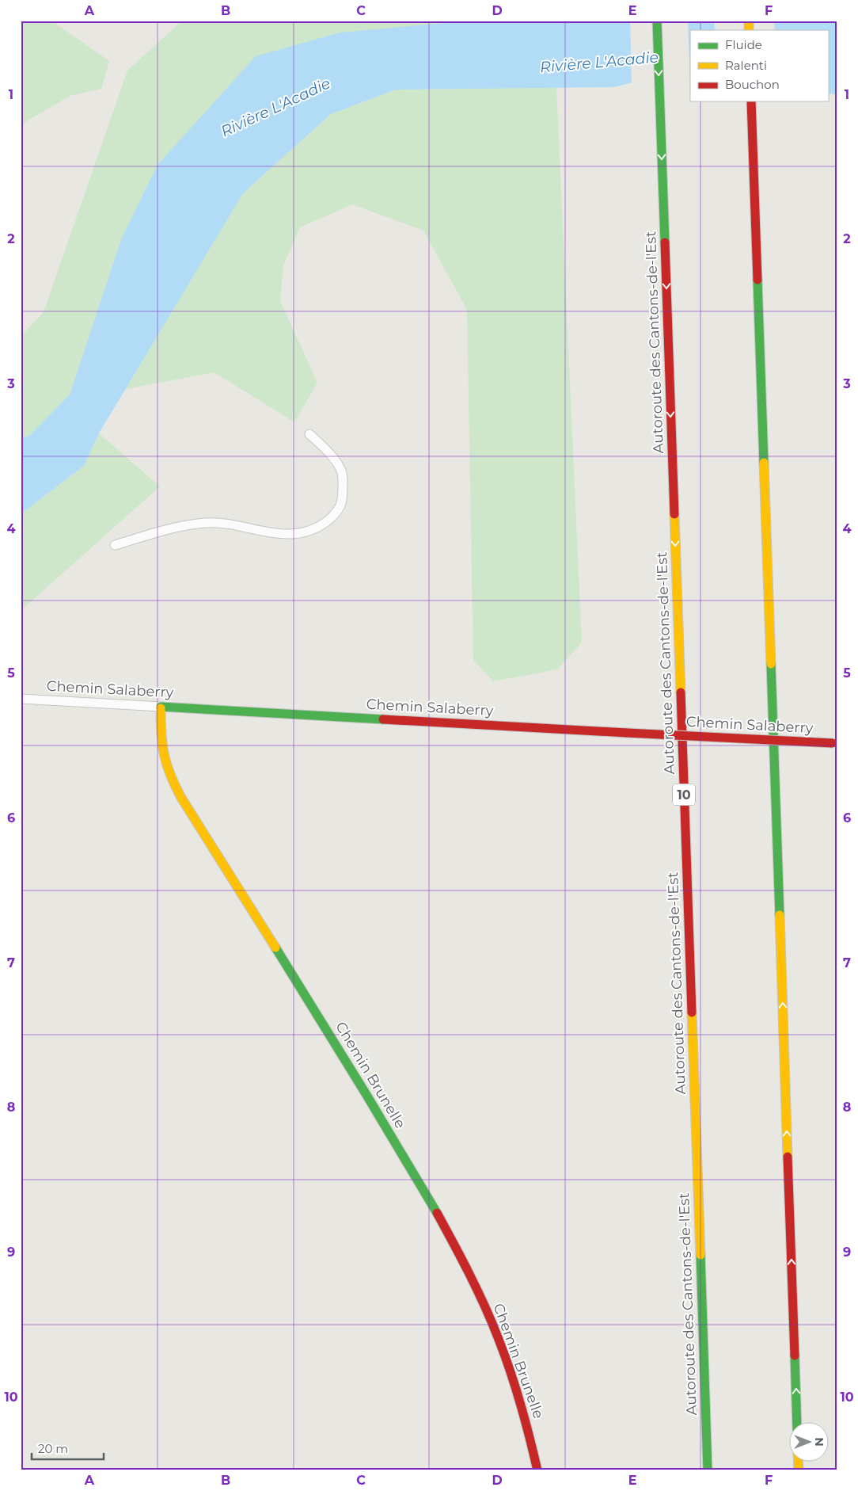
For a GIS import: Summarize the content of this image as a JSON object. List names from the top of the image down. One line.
{"streets":{"main road":["Autoroute des Cantons-de-l'Est","Chemin Salaberry","10","Chemin Brunelle"]},"crossings":[["Chemin Salaberry","Chemin Brunelle"]],"one_way":["Autoroute des Cantons-de-l'Est"],"water":["Rivière L'Acadie"],"legend":["Fluide","Ralenti","Bouchon"],"scale_bar":"20 m","north":"right","grid":{"columns":["A","B","C","D","E","F"],"rows":["1","2","3","4","5","6","7","8","9","10"]}}
